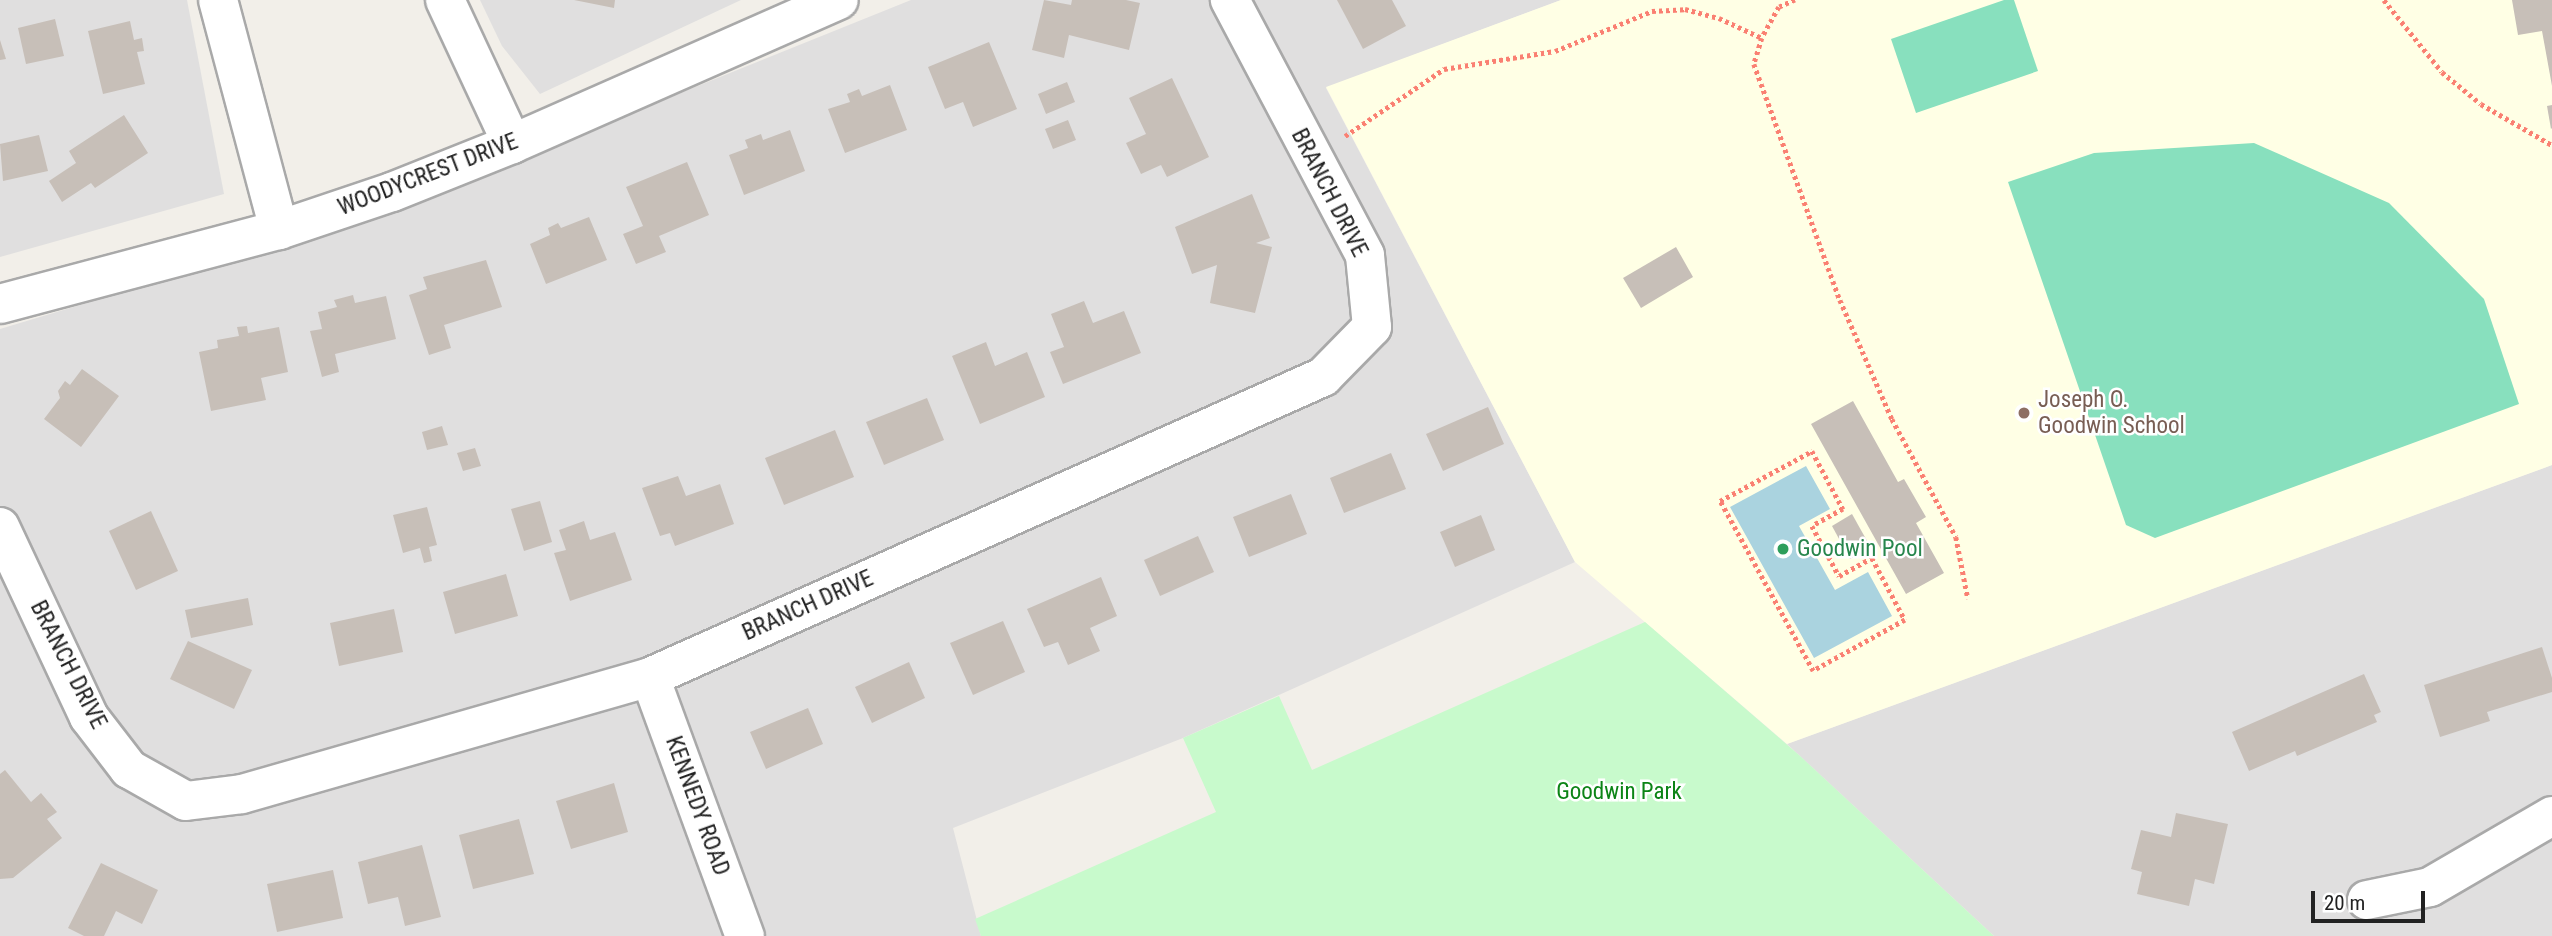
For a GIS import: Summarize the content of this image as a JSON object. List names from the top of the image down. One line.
{"streets":{"street":["WOODYCREST DRIVE","BRANCH DRIVE","KENNEDY ROAD"]},"crossings":[["BRANCH DRIVE","KENNEDY ROAD"]],"parks":["Goodwin Park"],"places":["Joseph O. Goodwin School","Goodwin Pool"],"scale_bar":"20 m"}
